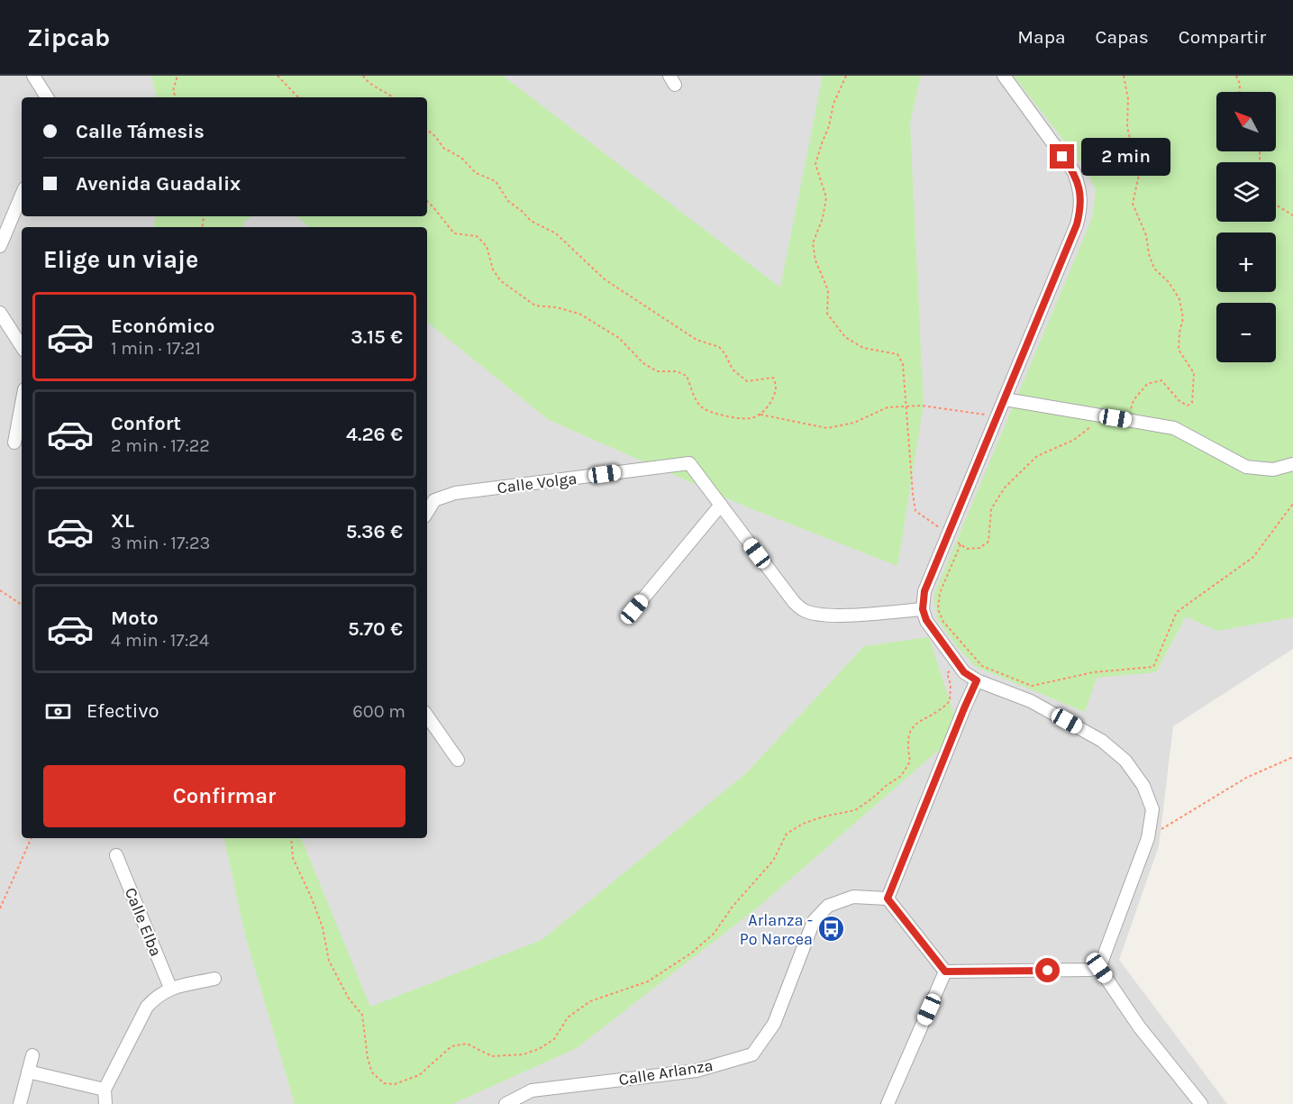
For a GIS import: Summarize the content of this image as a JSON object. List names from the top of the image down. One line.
{"streets":{"street":["Calle Volga","Calle Elba","Calle Arlanza"]},"places":{"bus stop":["Arlanza - Pº Narcea"]},"north":"top left","page":{"header":"Zipcab","nav":["Mapa","Capas","Compartir"],"map_buttons":["+","−"],"banner":["Calle Támesis","Avenida Guadalix"],"bubble":"2 min","heading":"Elige un viaje","list":[{"name":"Económico","note":"1 min · 17:21","value":"3.15 €"},{"name":"Confort","note":"2 min · 17:22","value":"4.26 €"},{"name":"XL","note":"3 min · 17:23","value":"5.36 €"},{"name":"Moto","note":"4 min · 17:24","value":"5.70 €"}],"pay":["Efectivo","600 m"],"buttons":"Confirmar"}}
